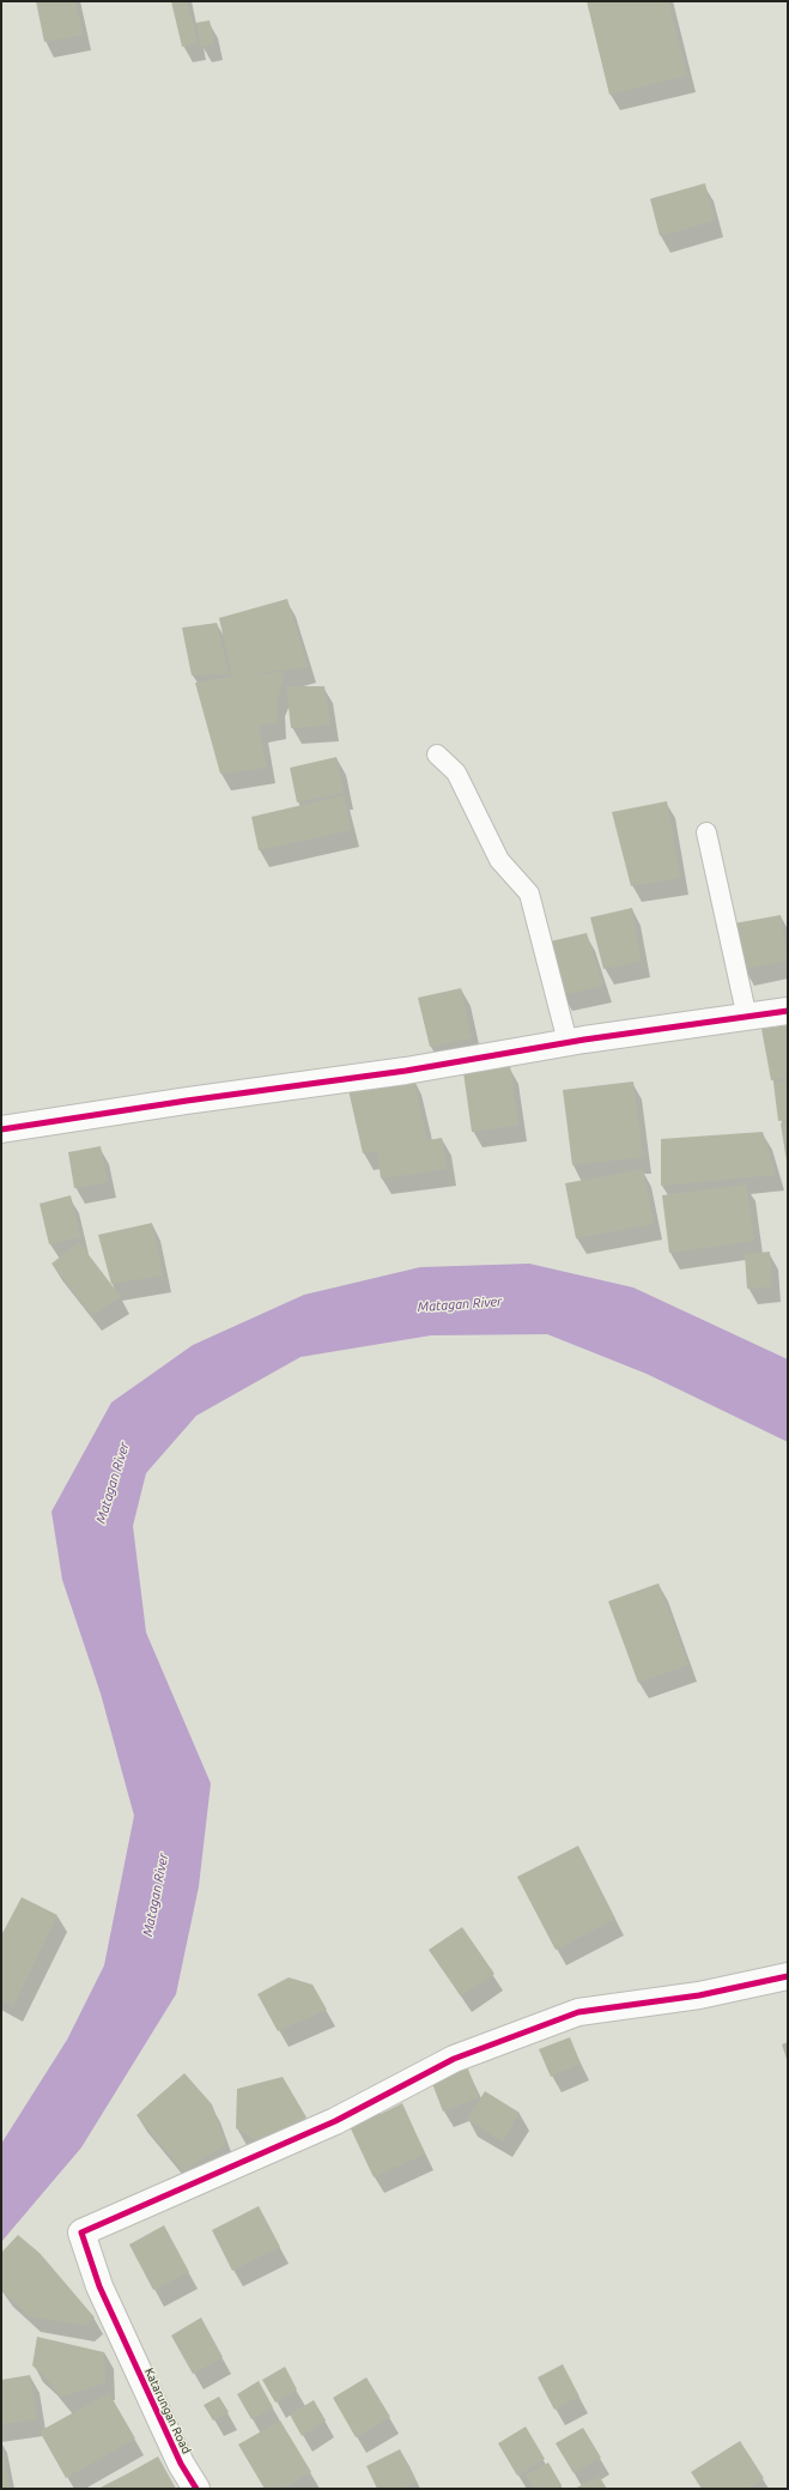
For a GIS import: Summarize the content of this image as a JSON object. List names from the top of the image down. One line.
{"streets":{"street":["Katarungan Road"]},"water":["Matagan River"]}
